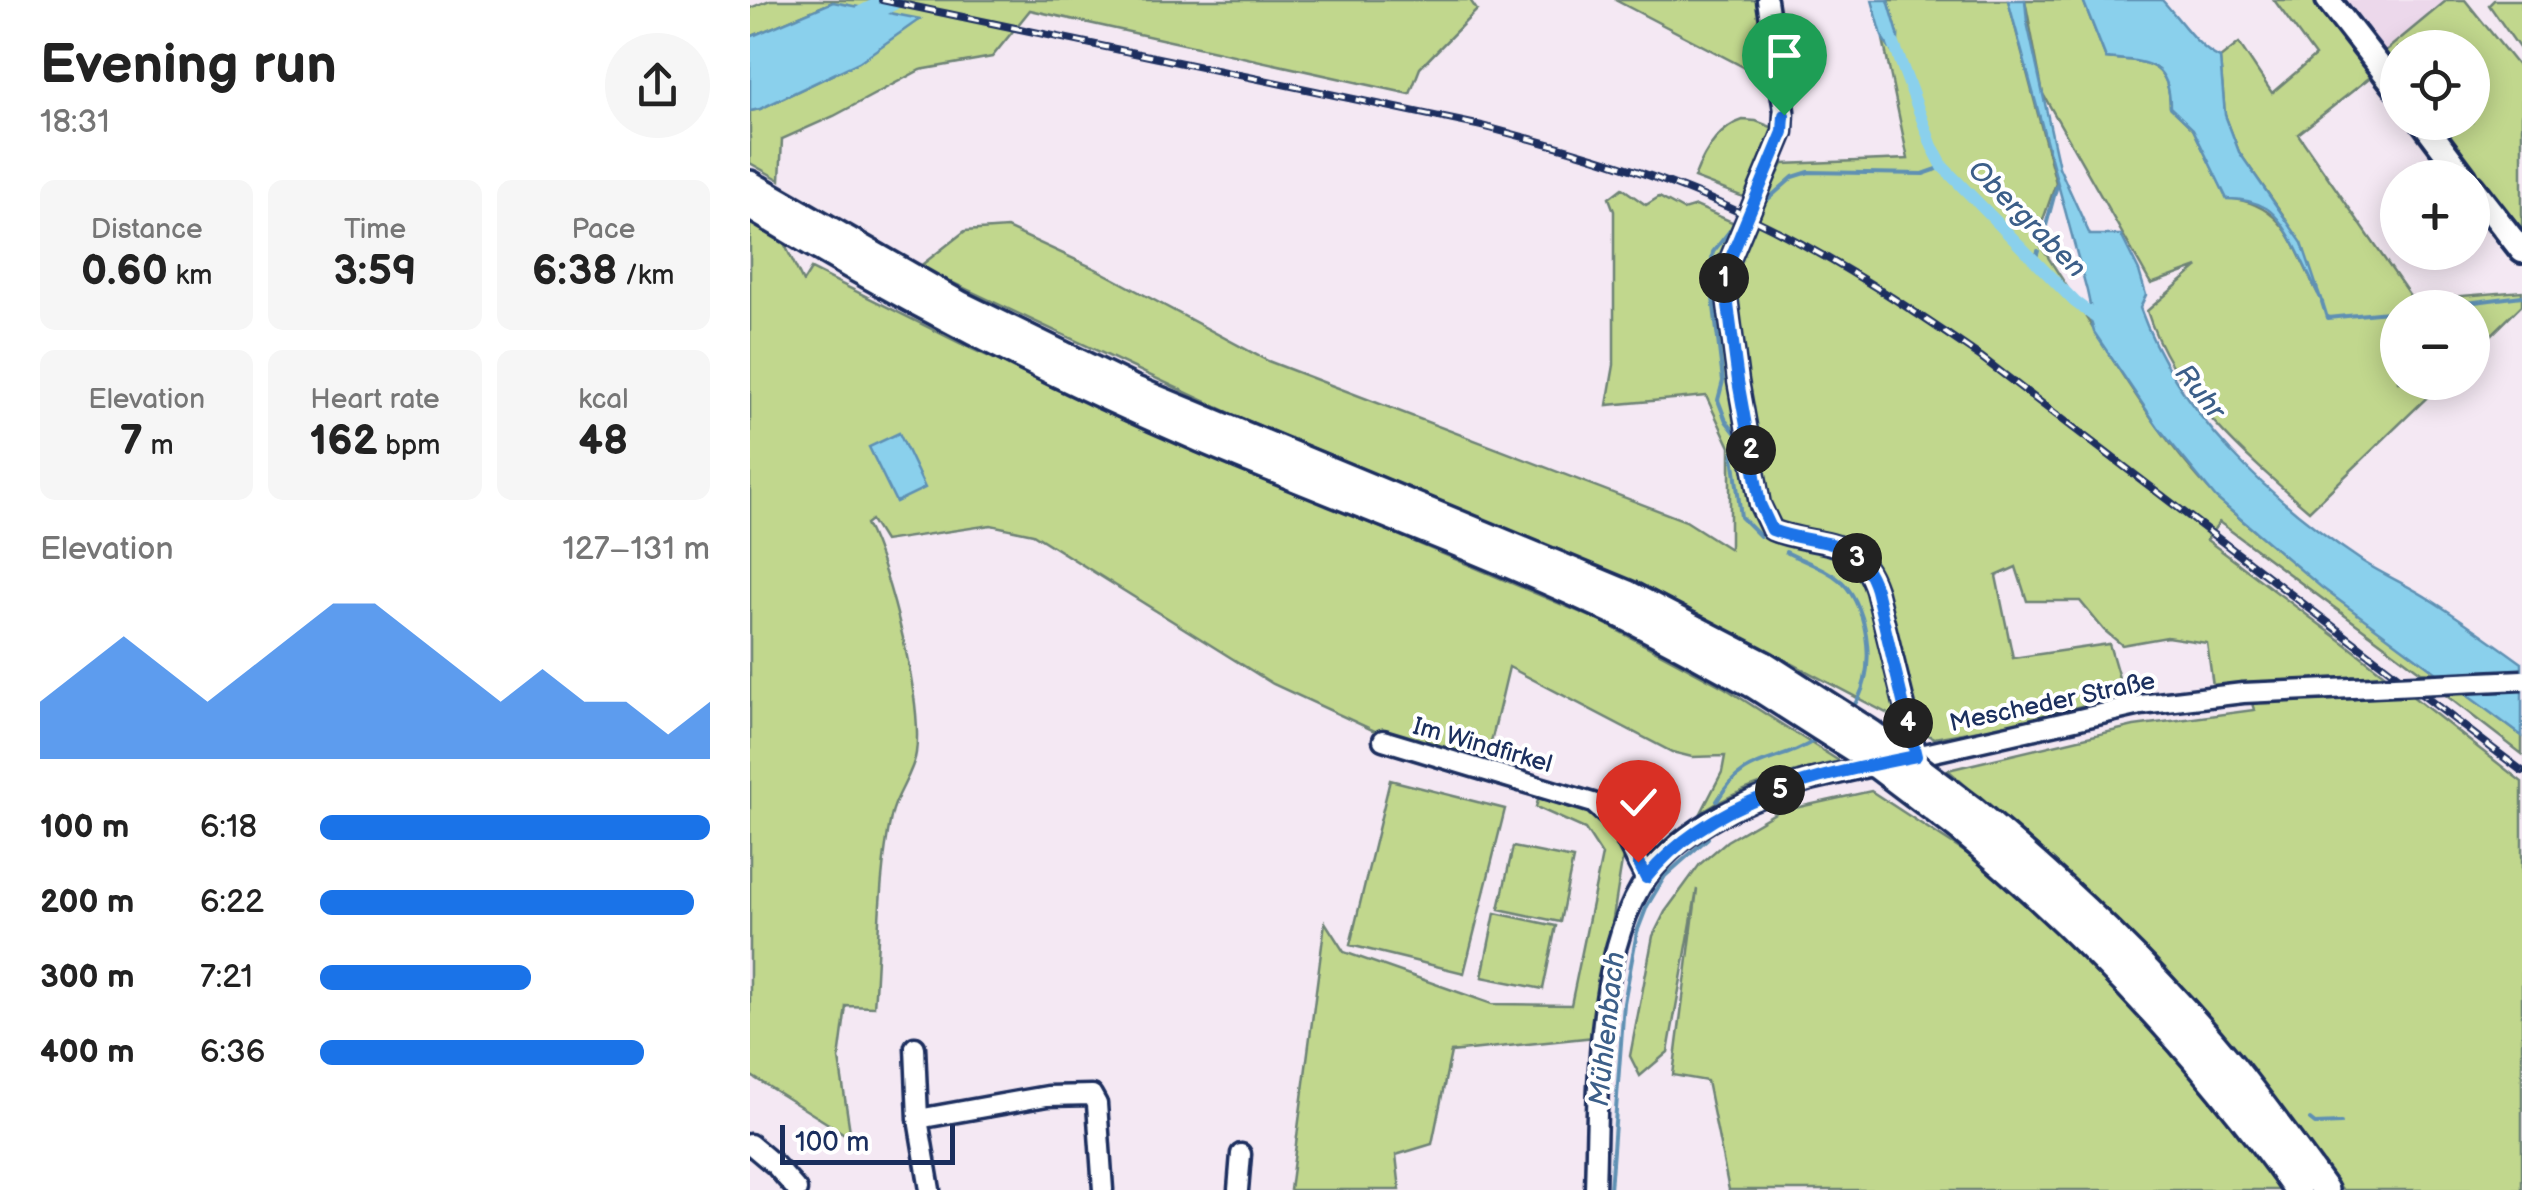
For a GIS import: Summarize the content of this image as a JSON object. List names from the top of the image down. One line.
{"streets":{"street":["Mescheder Straße","Im Windfirkel"]},"crossings":[["Mescheder Straße","Im Windfirkel"]],"water":["Obergraben","Ruhr","Mühlenbach"],"scale_bar":"100 m","page":{"heading":["Evening run","18:31"],"map_buttons":["+","−"],"stats":[["Distance","0.60 km"],["Time","3:59"],["Pace","6:38 /km"],["Elevation","7 m"],["Heart rate","162 bpm"],["kcal","48"]],"pins":["1","2","3","4","5"],"chart":["Elevation","127–131 m"],"list":[{"name":"100 m","note":"6:18"},{"name":"200 m","note":"6:22"},{"name":"300 m","note":"7:21"},{"name":"400 m","note":"6:36"}],"scale":"100 m"}}
